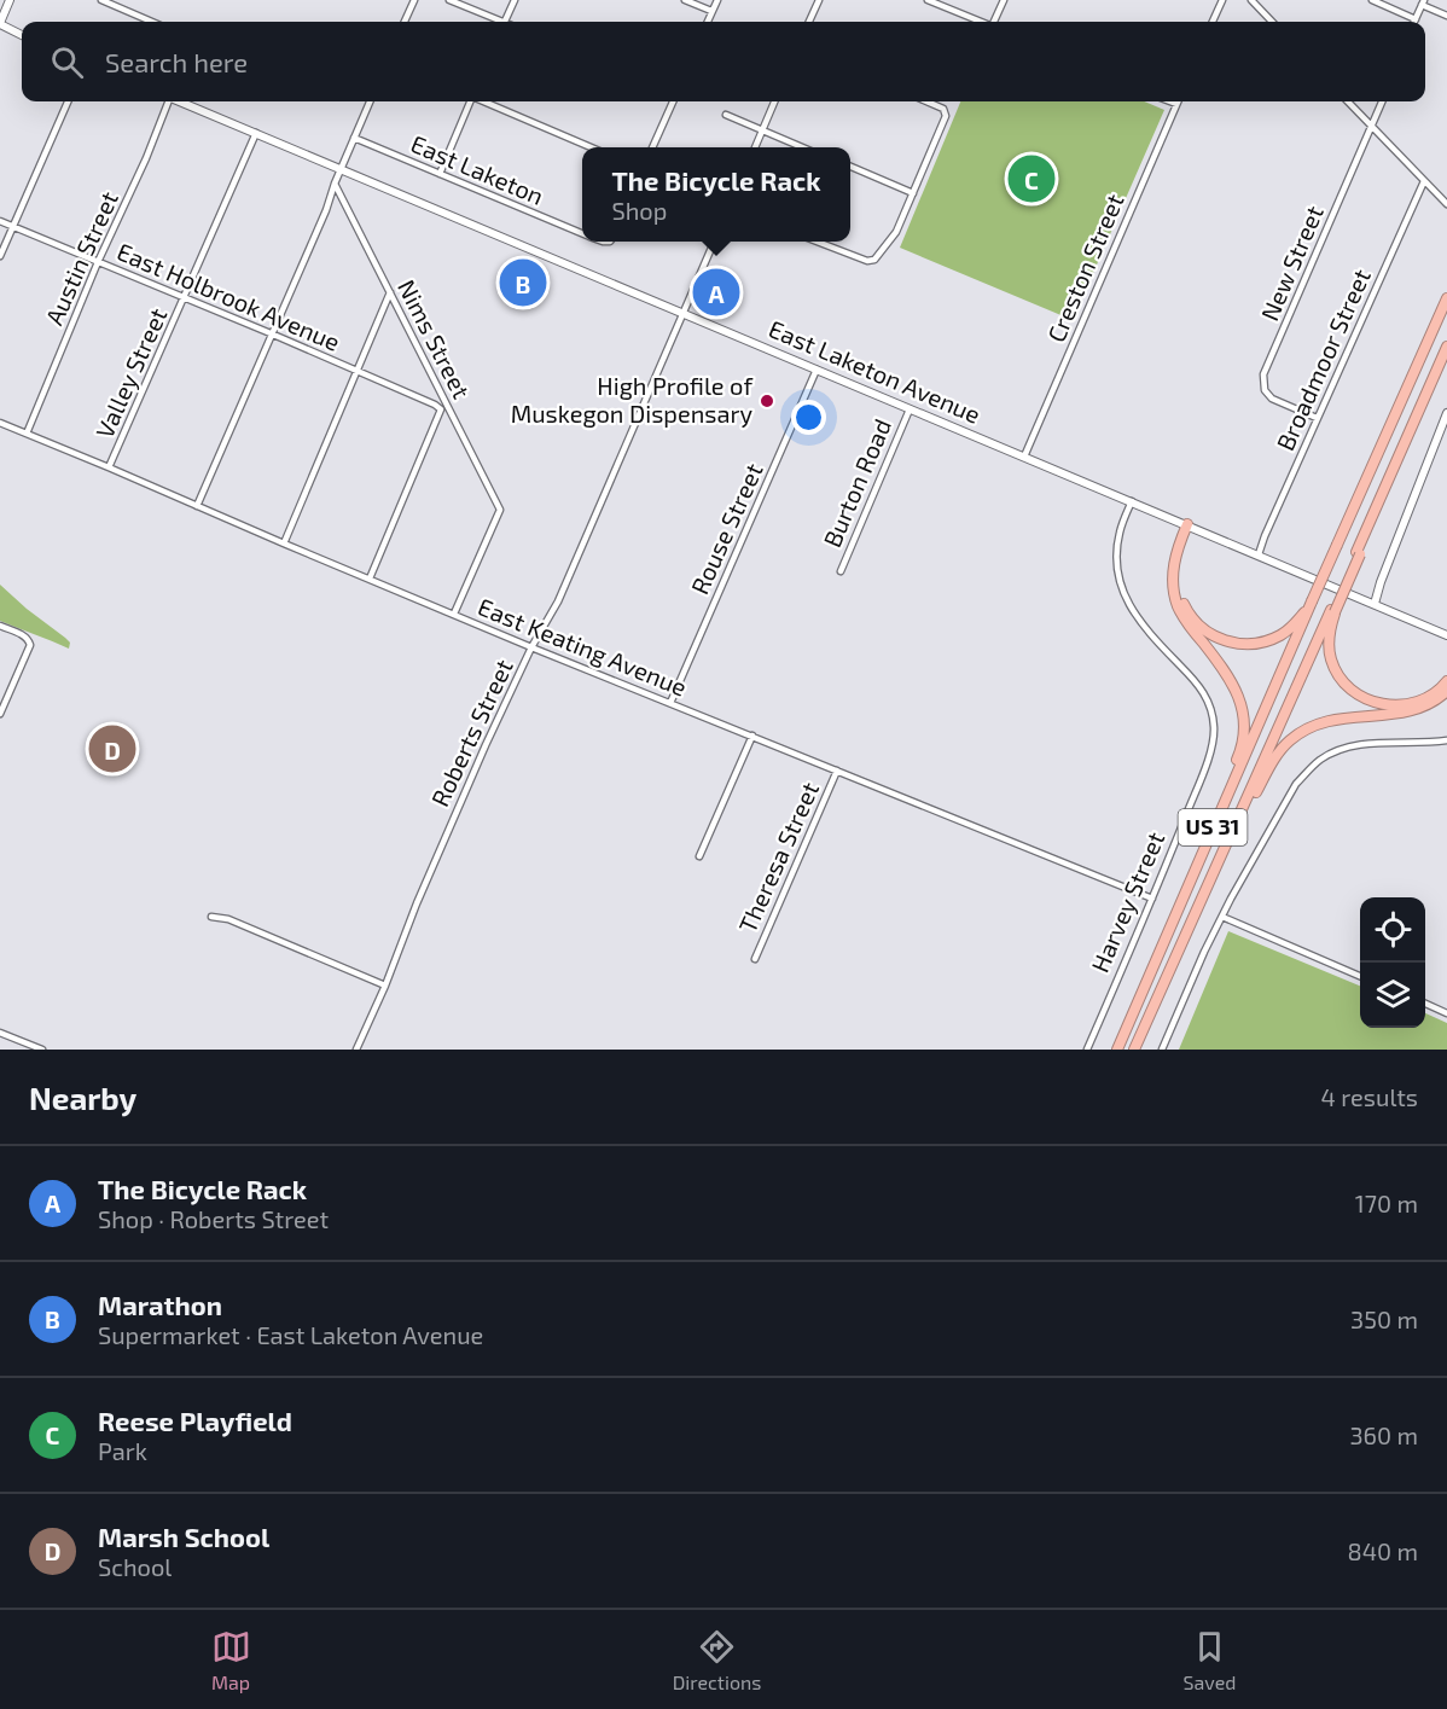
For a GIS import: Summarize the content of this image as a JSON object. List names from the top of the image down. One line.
{"streets":{"highway":["US 31"],"main road":["East Laketon Avenue"],"street":["East Laketon","Austin Street","New Street","Creston Street","East Holbrook Avenue","Nims Street","Broadmoor Street","Valley Street","Burton Road","Rouse Street","East Keating Avenue","Roberts Street","Theresa Street","Harvey Street"]},"crossings":[["Austin Street","East Holbrook Avenue"],["Austin Street","East Keating Avenue"],["New Street","Broadmoor Street"],["Creston Street","East Laketon Avenue"],["East Holbrook Avenue","Valley Street"],["East Holbrook Avenue","East Keating Avenue"],["Nims Street","East Keating Avenue"],["Broadmoor Street","East Laketon Avenue"],["East Laketon Avenue","Valley Street"],["East Laketon Avenue","Burton Road"],["East Laketon Avenue","Rouse Street"],["East Laketon Avenue","Roberts Street"],["East Laketon Avenue","Harvey Street"],["Valley Street","East Keating Avenue"],["Rouse Street","East Keating Avenue"],["East Keating Avenue","Roberts Street"],["East Keating Avenue","Theresa Street"],["East Keating Avenue","Harvey Street"]],"places":["High Profile of Muskegon Dispensary"],"page":{"search":"Search here","popup":["The Bicycle Rack","Shop"],"pins":["C","B","A","D"],"heading":["Nearby","4 results"],"list":[{"mark":"A","name":"The Bicycle Rack","note":"Shop · Roberts Street","value":"170 m"},{"mark":"B","name":"Marathon","note":"Supermarket · East Laketon Avenue","value":"350 m"},{"mark":"C","name":"Reese Playfield","note":"Park","value":"360 m"},{"mark":"D","name":"Marsh School","note":"School","value":"840 m"}],"nav":["Map","Directions","Saved"]}}
